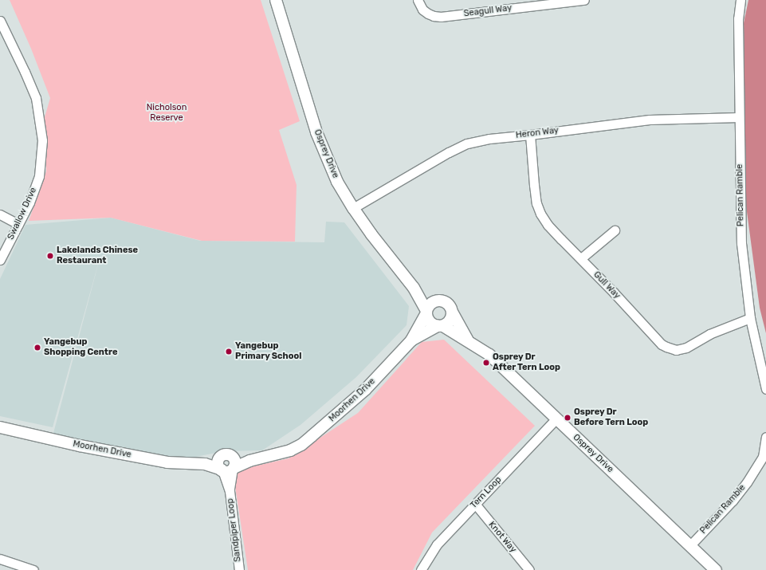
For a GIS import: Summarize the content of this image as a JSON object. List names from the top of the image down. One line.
{"streets":{"street":["Seagull Way","Heron Way","Osprey Drive","Pelican Ramble","Swallow Drive","Gull Way","Moorhen Drive","Tern Loop","Sandpiper Loop","Knot Way"]},"crossings":[["Heron Way","Osprey Drive"],["Heron Way","Pelican Ramble"],["Heron Way","Gull Way"],["Osprey Drive","Pelican Ramble"],["Osprey Drive","Moorhen Drive"],["Osprey Drive","Tern Loop"],["Pelican Ramble","Gull Way"],["Moorhen Drive","Sandpiper Loop"],["Tern Loop","Knot Way"]],"parks":["Nicholson Reserve"],"places":["Lakelands Chinese Restaurant","Yangebup Shopping Centre","Yangebup Primary School","Osprey Dr After Tern Loop","Osprey Dr Before Tern Loop"]}
